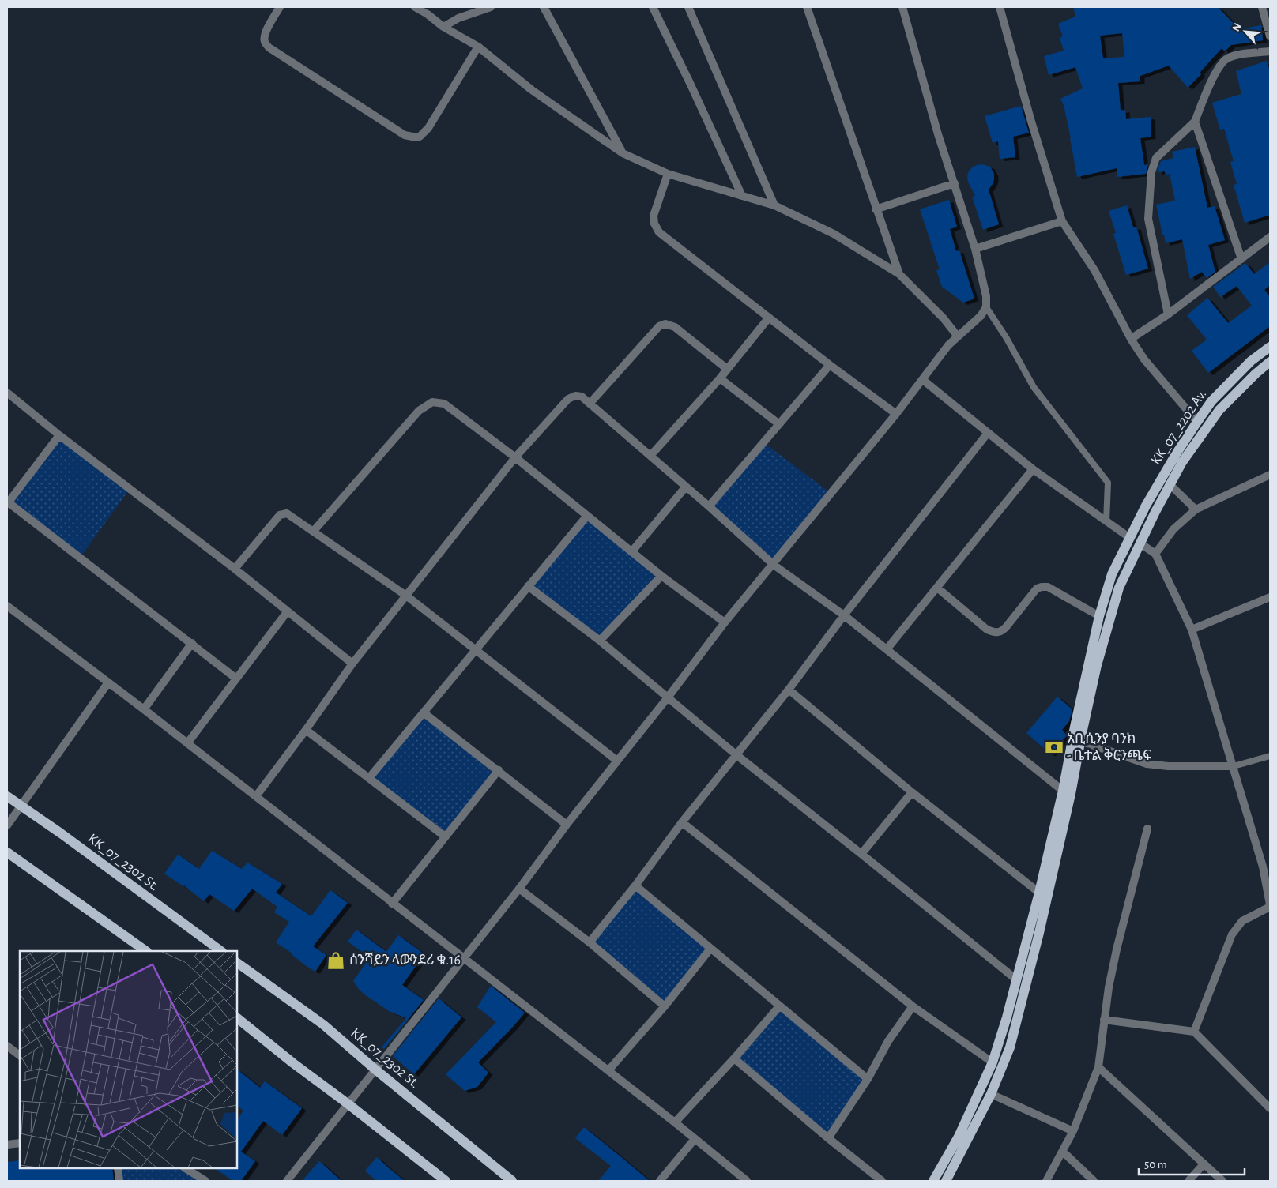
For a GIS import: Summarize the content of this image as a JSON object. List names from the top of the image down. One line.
{"streets":{"main road":["KK_07_2202 Av.","KK_07_2302 St."]},"places":{"bank":["አቢሲንያ ባንክ - ቤተል ቅርንጫፍ"],"shop":["ሰንሻይን ላውንደሪ ቁ.16"]},"scale_bar":"50 m","north":"top left"}
